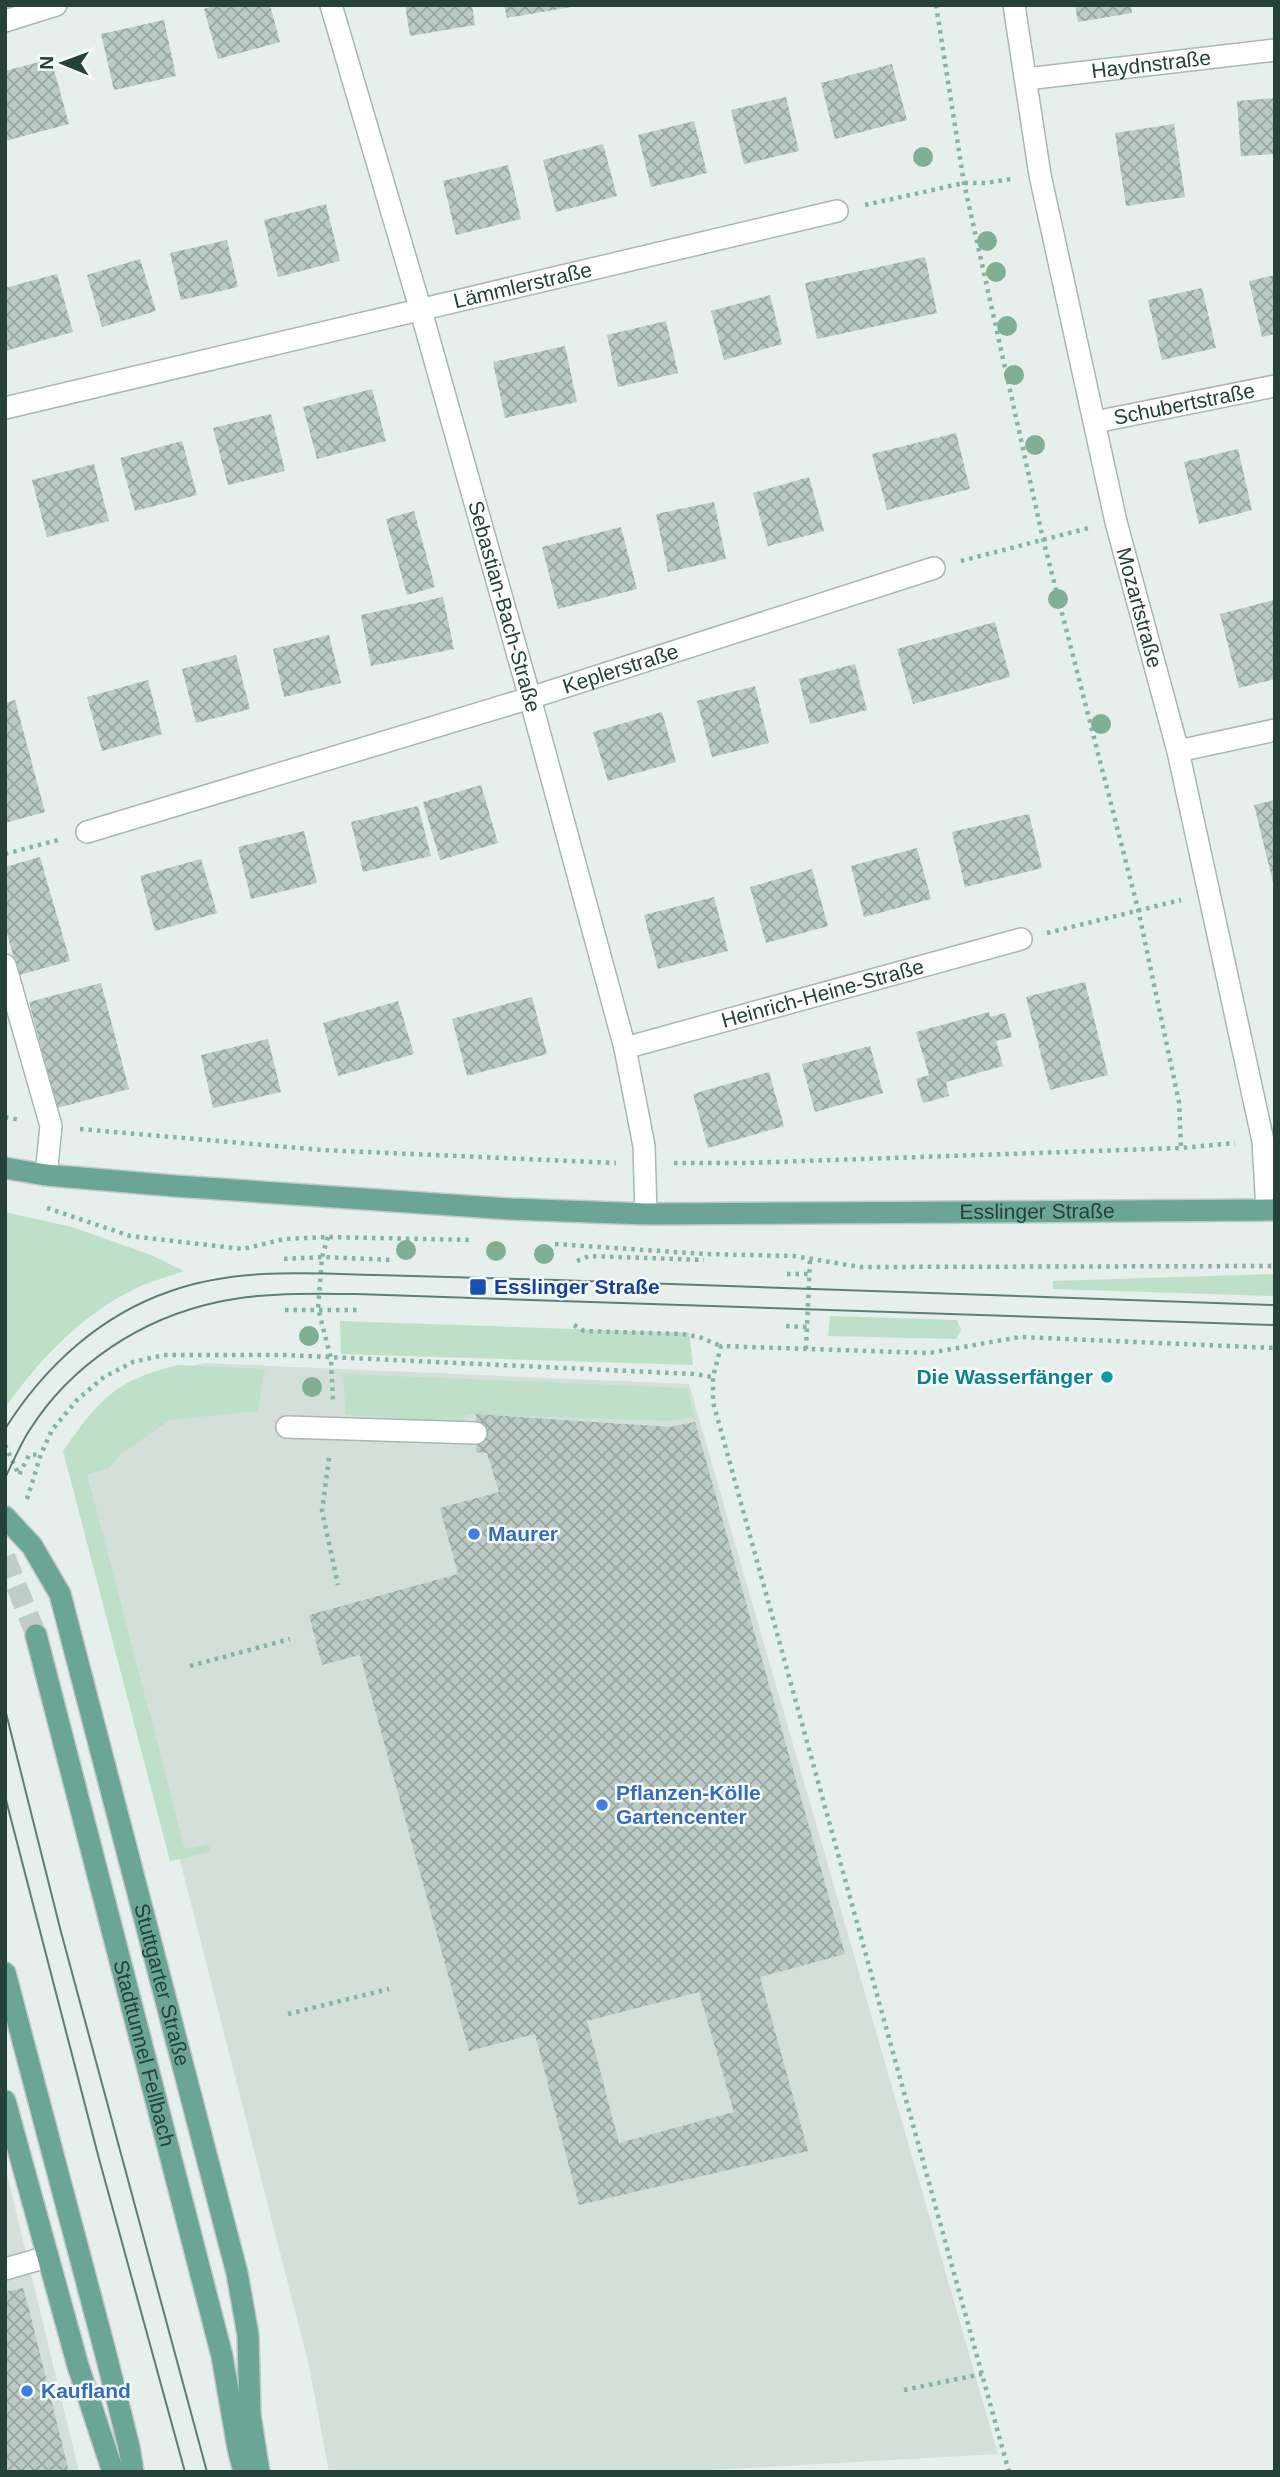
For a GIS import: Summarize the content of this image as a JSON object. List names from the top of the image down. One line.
{"streets":{"main road":["Esslinger Straße","Stuttgarter Straße","Stadttunnel Fellbach"],"street":["Haydnstraße","Lämmlerstraße","Schubertstraße","Sebastian-Bach-Straße","Mozartstraße","Keplerstraße","Heinrich-Heine-Straße"]},"crossings":[["Haydnstraße","Mozartstraße"],["Lämmlerstraße","Sebastian-Bach-Straße"],["Schubertstraße","Mozartstraße"],["Sebastian-Bach-Straße","Keplerstraße"],["Sebastian-Bach-Straße","Heinrich-Heine-Straße"],["Sebastian-Bach-Straße","Esslinger Straße"],["Mozartstraße","Esslinger Straße"]],"places":{"transit":["Esslinger Straße"],"other":["Die Wasserfänger","Maurer","Pflanzen-Kölle Gartencenter","Kaufland"]},"north":"left"}
